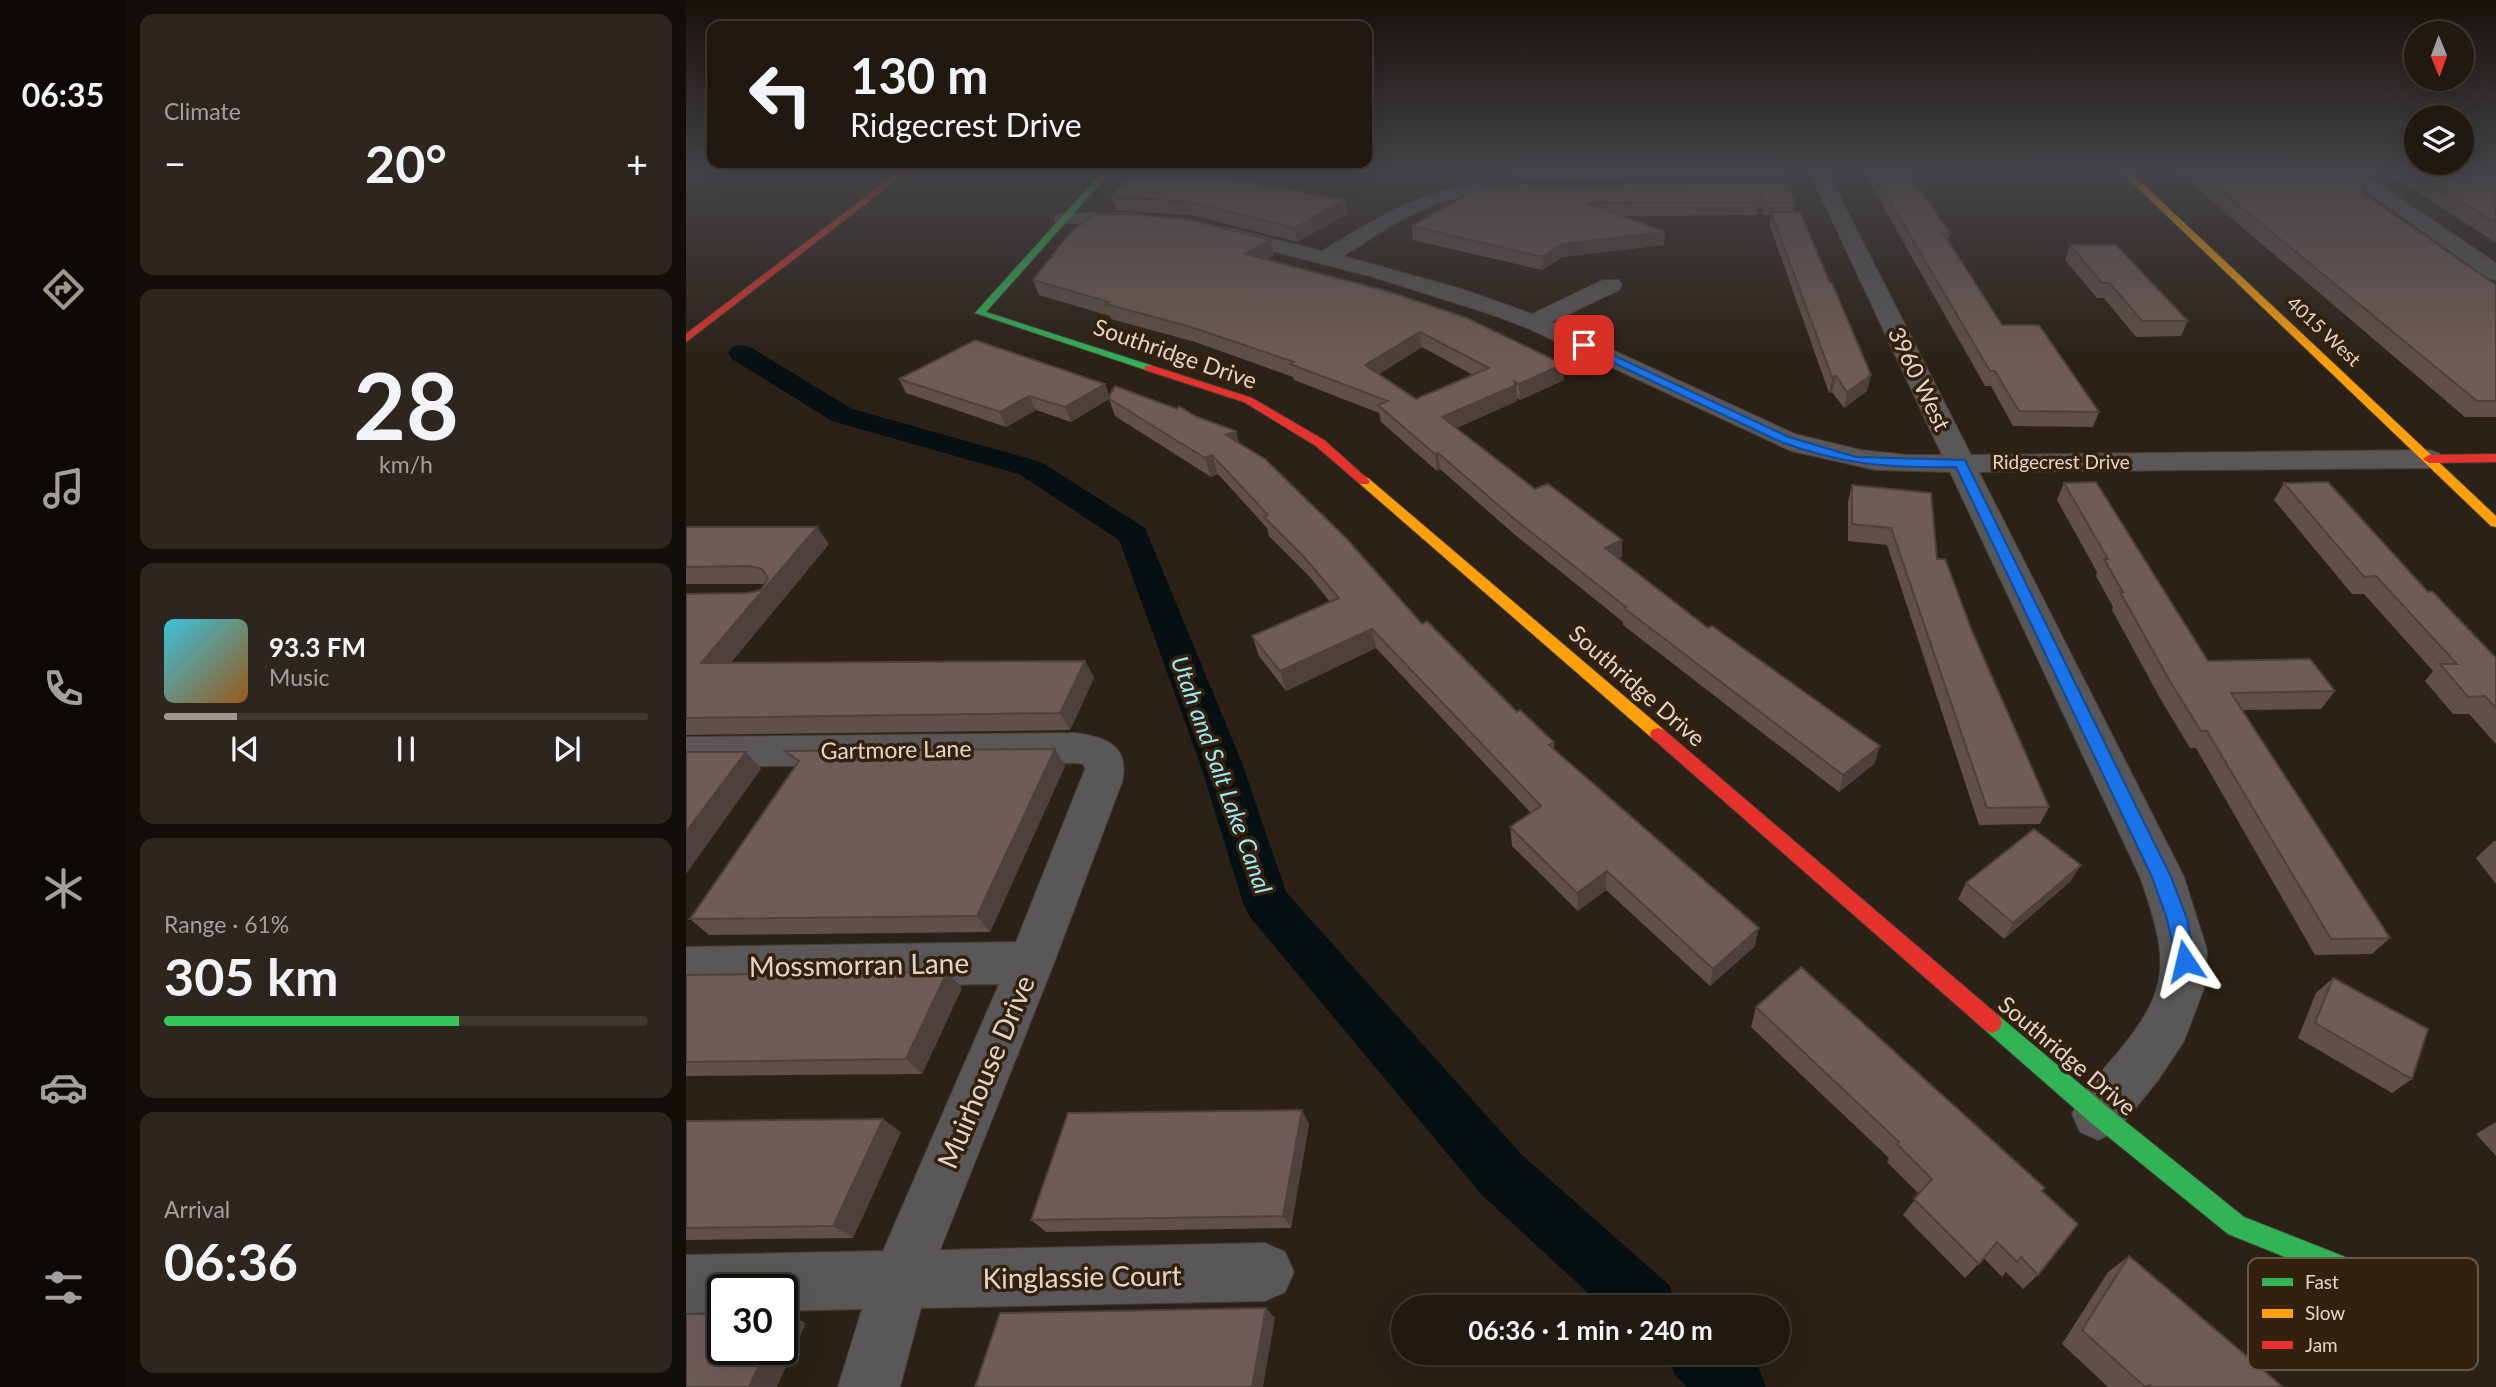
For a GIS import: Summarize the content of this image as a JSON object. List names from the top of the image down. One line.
{"streets":{"main road":["4015 West","Southridge Drive"],"street":["3960 West","Ridgecrest Drive","Gartmore Lane","Mossmorran Lane","Muirhouse Drive","Kinglassie Court"]},"crossings":[["4015 West","Ridgecrest Drive"],["Southridge Drive","3960 West"],["3960 West","Ridgecrest Drive"],["Gartmore Lane","Muirhouse Drive"],["Mossmorran Lane","Muirhouse Drive"],["Muirhouse Drive","Kinglassie Court"]],"water":["Utah and Salt Lake Canal"],"legend":["Fast","Slow","Jam"],"north":"bottom","page":{"tabs":"06:35","tile":["Climate",["28","km/h"],["Range · 61%","305 km"],["Arrival","06:36"]],"turn":["130 m","Ridgecrest Drive"],"heat":["−","20°","+"],"song":["93.3 FM","Music"],"limit":"30","trip":"06:36 · 1 min · 240 m"}}
